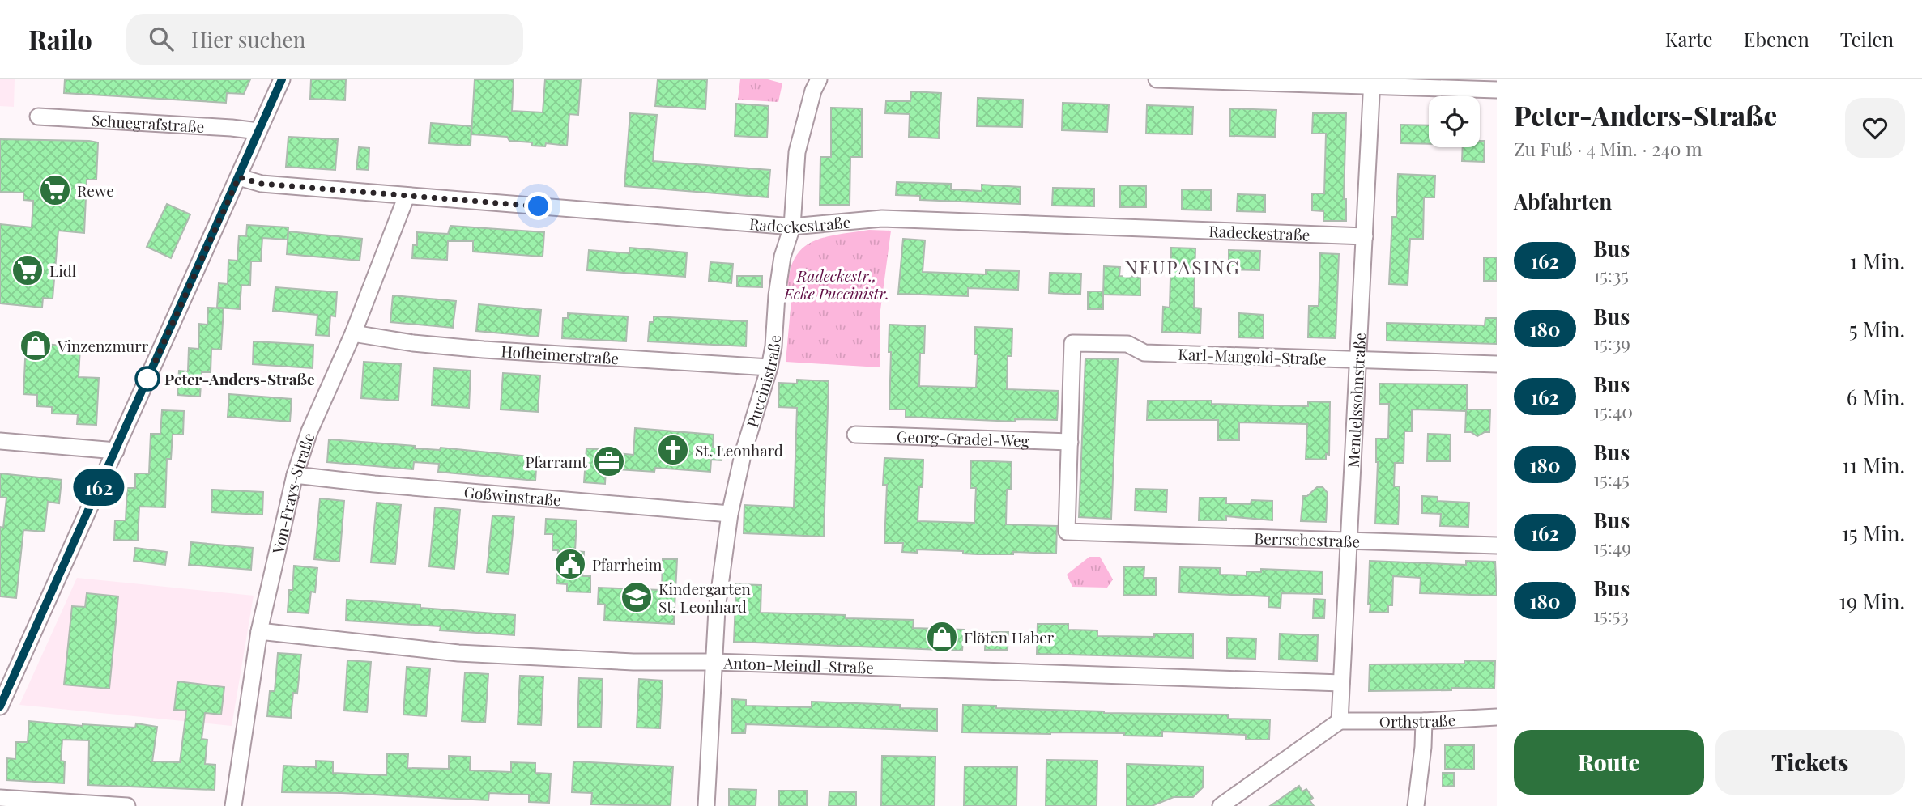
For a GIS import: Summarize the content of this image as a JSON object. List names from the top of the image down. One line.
{"streets":{"street":["Schuegrafstraße","Radeckestraße","Hofheimerstraße","Karl-Mangold-Straße","Puccinistraße","Mendelssohnstraße","Georg-Gradel-Weg","Von-Frays-Straße","Goßwinstraße","Berrschestraße","Anton-Meindl-Straße","Orthstraße"]},"crossings":[["Radeckestraße","Puccinistraße"],["Radeckestraße","Mendelssohnstraße"],["Radeckestraße","Von-Frays-Straße"],["Hofheimerstraße","Puccinistraße"],["Hofheimerstraße","Von-Frays-Straße"],["Karl-Mangold-Straße","Mendelssohnstraße"],["Karl-Mangold-Straße","Georg-Gradel-Weg"],["Karl-Mangold-Straße","Berrschestraße"],["Puccinistraße","Goßwinstraße"],["Puccinistraße","Anton-Meindl-Straße"],["Mendelssohnstraße","Berrschestraße"],["Mendelssohnstraße","Anton-Meindl-Straße"],["Mendelssohnstraße","Orthstraße"],["Georg-Gradel-Weg","Berrschestraße"],["Von-Frays-Straße","Goßwinstraße"],["Von-Frays-Straße","Anton-Meindl-Straße"]],"districts":["NEUPASING"],"parks":["Radeckestr., Ecke Puccinistr."],"places":{"supermarket":["Rewe","Lidl"],"shop":["Vinzenzmurr","Flöten Haber"],"other":["Peter-Anders-Straße"],"church":["St. Leonhard"],"office":["Pfarramt"],"public building":["Pfarrheim"],"school or university":["Kindergarten St. Leonhard"]},"lines":["bus line 162"],"page":{"header":"Railo","search":"Hier suchen","nav":["Karte","Ebenen","Teilen"],"on_map":"162","heading":[["Peter-Anders-Straße","Zu Fuß · 4 Min. · 240 m"],"Abfahrten"],"list":[{"mark":"162","name":"Bus","note":"15:35","value":"1 Min."},{"mark":"180","name":"Bus","note":"15:39","value":"5 Min."},{"mark":"162","name":"Bus","note":"15:40","value":"6 Min."},{"mark":"180","name":"Bus","note":"15:45","value":"11 Min."},{"mark":"162","name":"Bus","note":"15:49","value":"15 Min."},{"mark":"180","name":"Bus","note":"15:53","value":"19 Min."}],"buttons":["Route","Tickets"]}}
